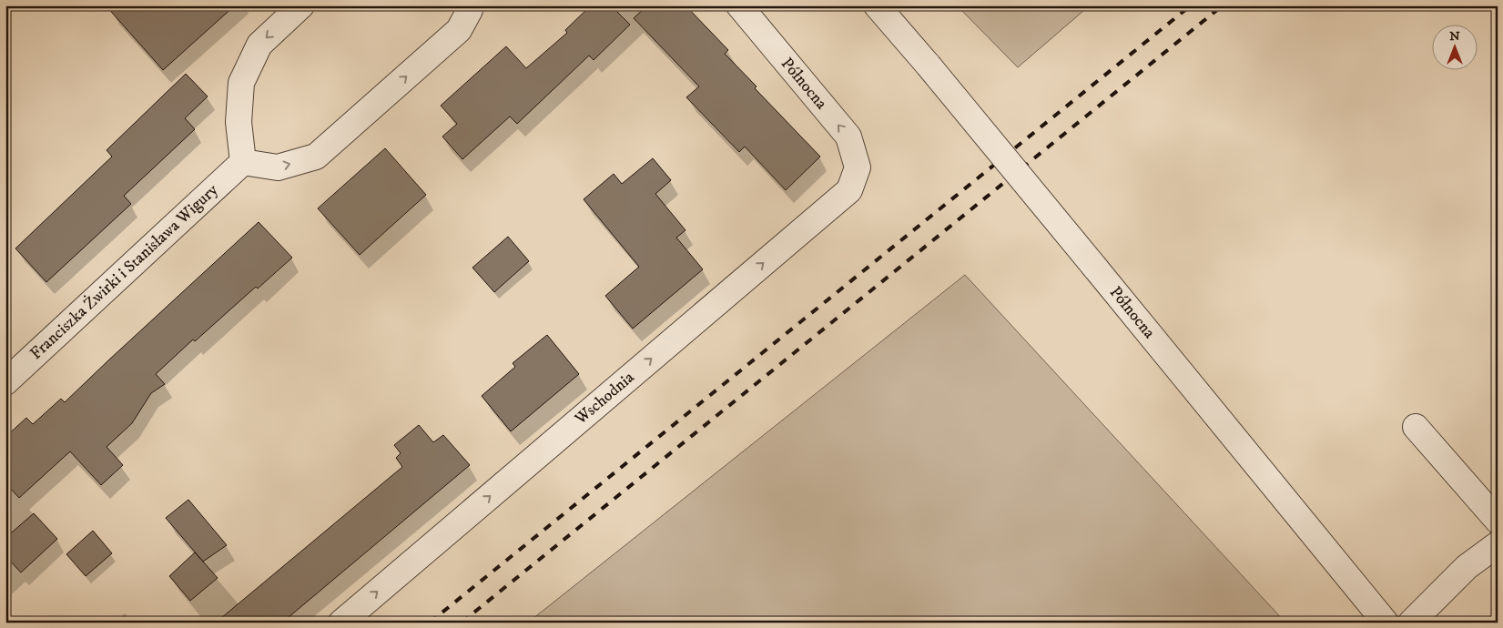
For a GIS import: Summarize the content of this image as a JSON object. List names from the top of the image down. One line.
{"streets":{"street":["Północna","Franciszka Żwirki i Stanisława Wigury","Wschodnia"]},"crossings":[["Północna","Wschodnia"]],"one_way":["Wschodnia"],"north":"top"}
